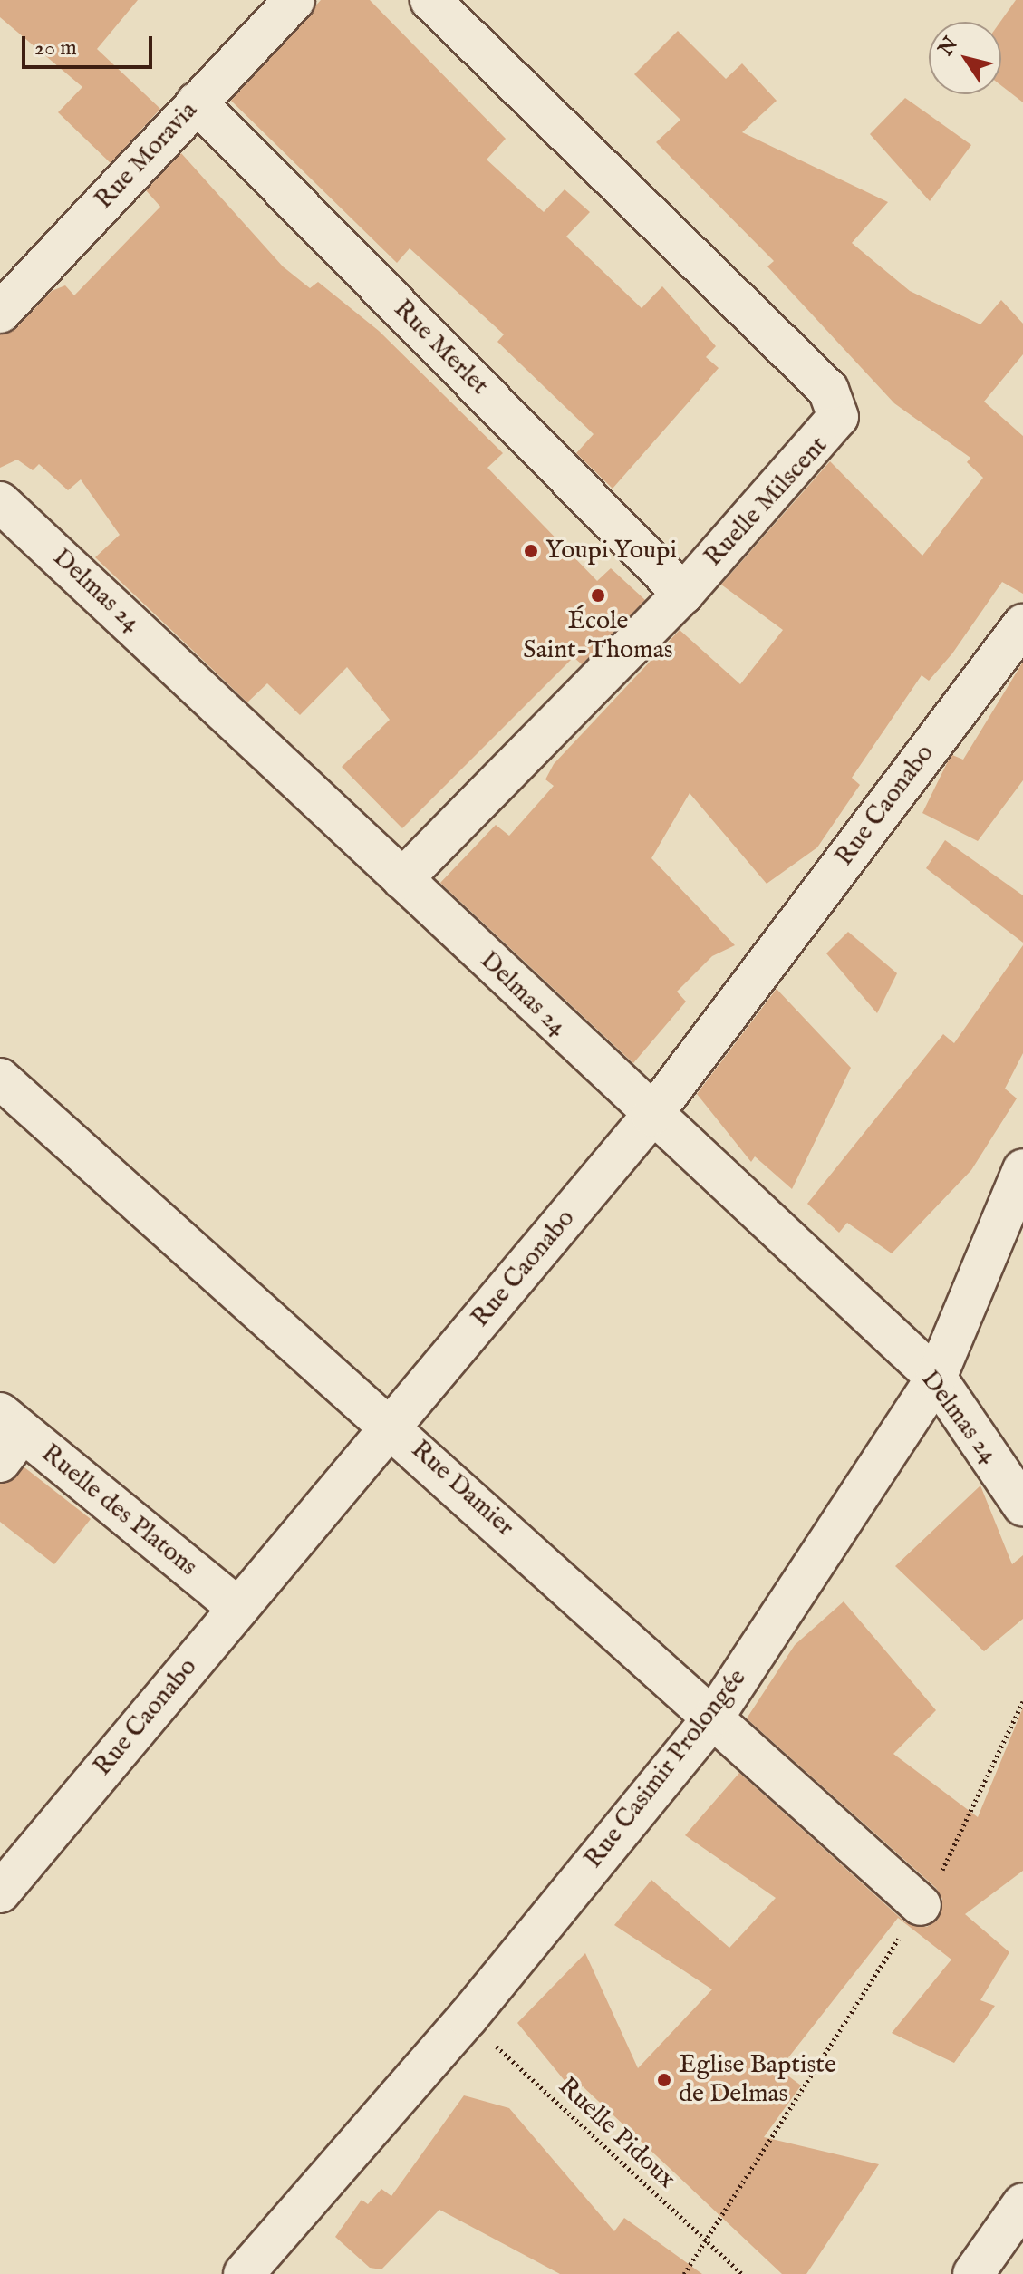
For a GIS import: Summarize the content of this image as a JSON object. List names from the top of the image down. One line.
{"streets":{"street":["Rue Moravia","Rue Merlet","Ruelle Milscent","Delmas 24","Rue Caonabo","Rue Damier","Ruelle des Platons","Rue Casimir Prolongée"],"path":["Ruelle Pidoux"]},"crossings":[["Rue Moravia","Rue Merlet"],["Rue Merlet","Ruelle Milscent"],["Ruelle Milscent","Delmas 24"],["Delmas 24","Rue Caonabo"],["Delmas 24","Rue Casimir Prolongée"],["Rue Caonabo","Rue Damier"],["Rue Caonabo","Ruelle des Platons"],["Rue Damier","Rue Casimir Prolongée"],["Rue Casimir Prolongée","Ruelle Pidoux"]],"places":["Youpi Youpi","École Saint-Thomas","Eglise Baptiste de Delmas"],"scale_bar":"20 m","north":"top left"}
